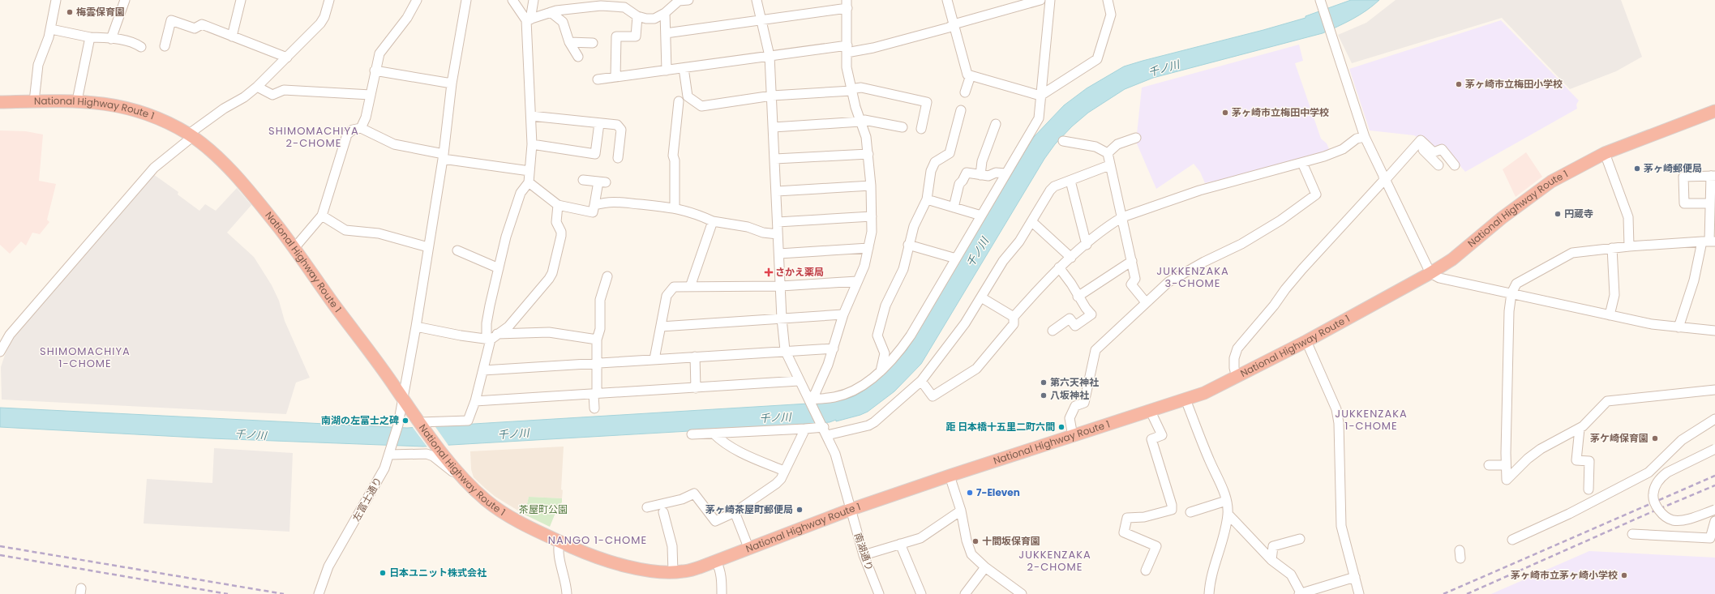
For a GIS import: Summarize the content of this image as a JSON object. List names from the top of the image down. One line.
{"streets":{"highway":["National Highway Route 1"],"street":["左富士通り","南湖通り"]},"crossings":[["National Highway Route 1","左富士通り"],["National Highway Route 1","南湖通り"]],"districts":["SHIMOMACHIYA 2-CHOME","JUKKENZAKA 3-CHOME","SHIMOMACHIYA 1-CHOME","JUKKENZAKA 1-CHOME","NANGO 1-CHOME","JUKKENZAKA 2-CHOME"],"water":["千ノ川"],"parks":["茶屋町公園"],"places":{"other":["梅雲保育園","茅ヶ崎市立梅田小学校","茅ヶ崎市立梅田中学校","茅ヶ崎郵便局","円蔵寺","第六天神社","八坂神社","南湖の左富士之碑","距 日本橋十五里二町六間","茅ケ崎保育園","7-Eleven","茅ヶ崎茶屋町郵便局","十間坂保育園","日本ユニット株式会社","茅ヶ崎市立茅ヶ崎小学校"],"health":["さかえ薬局"]}}
